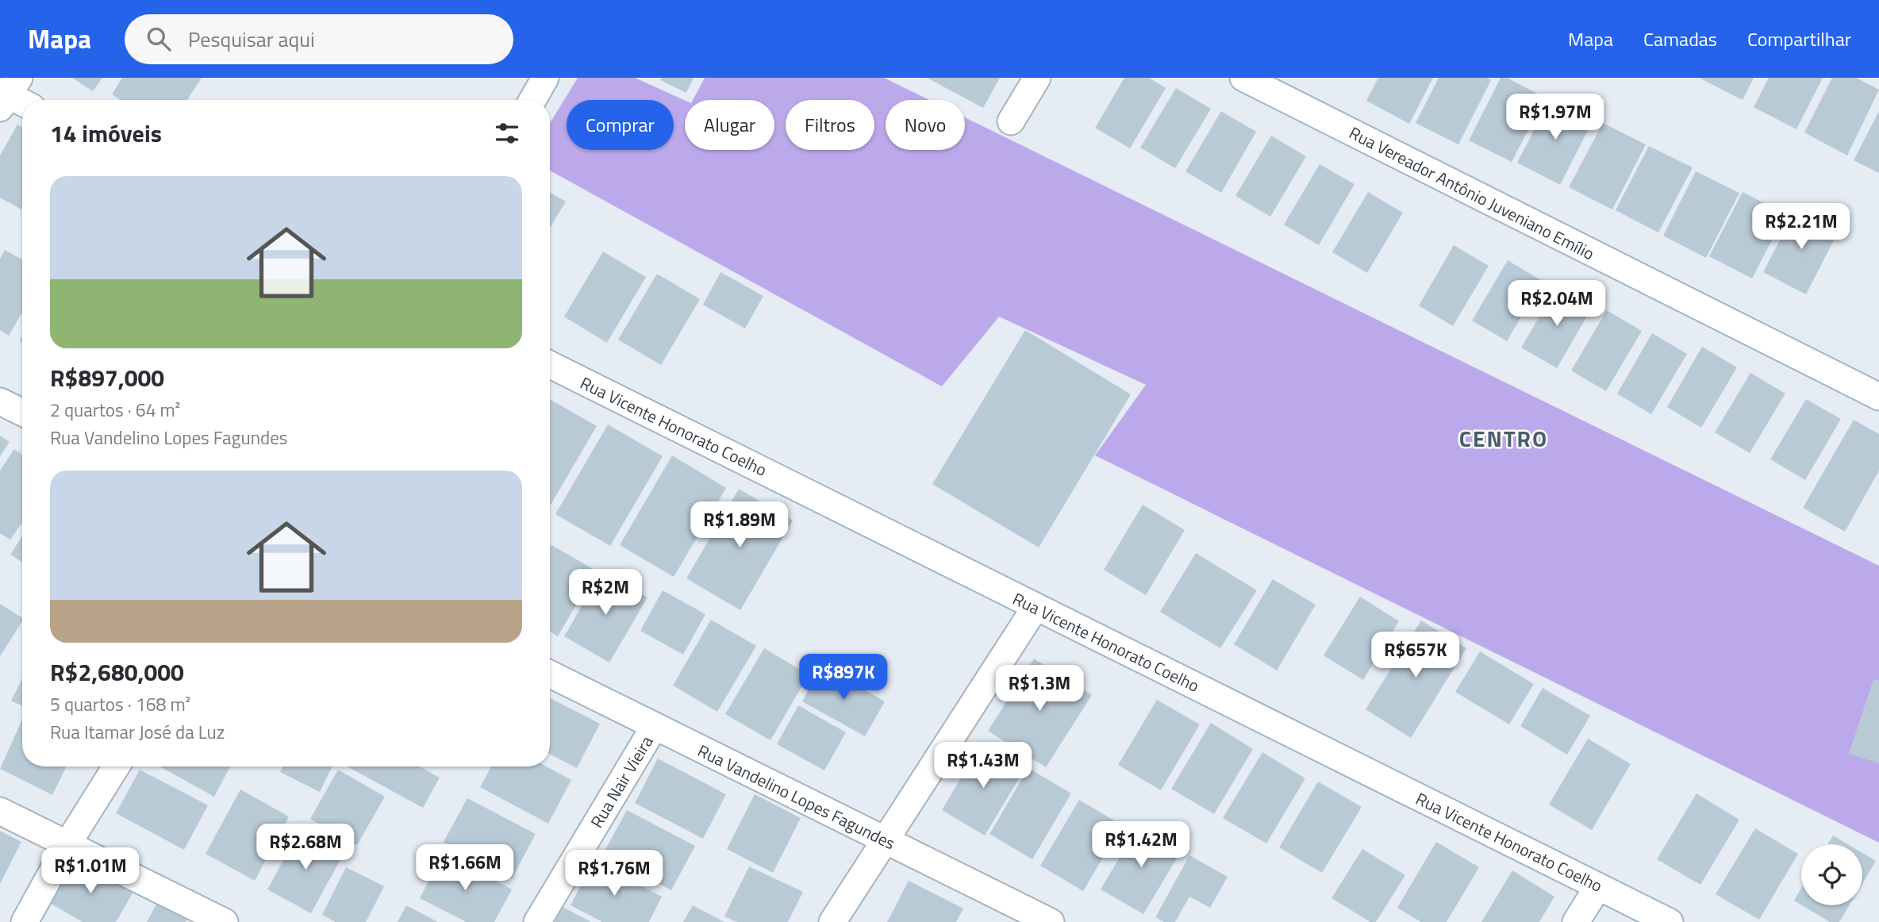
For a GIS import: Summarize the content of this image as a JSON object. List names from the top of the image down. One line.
{"streets":{"street":["Rua Vereador Antônio Juveniano Emílio","Rua Vicente Honorato Coelho","Rua Nair Vieira","Rua Vandelino Lopes Fagundes"]},"crossings":[["Rua Nair Vieira","Rua Vandelino Lopes Fagundes"]],"districts":["CENTRO"],"page":{"header":"Mapa","search":"Pesquisar aqui","nav":["Mapa","Camadas","Compartilhar"],"price":["R$1.97M","R$2.21M","R$2.04M","R$1.89M","R$2M","R$657K","R$897K","R$1.3M","R$1.43M","R$1.42M","R$2.68M","R$1.66M","R$1.01M","R$1.76M"],"chip":["Comprar","Alugar","Filtros","Novo"],"heading":"14 imóveis","list":[{"name":"R$897,000","note":"2 quartos · 64 m² · Rua Vandelino Lopes Fagundes"},{"name":"R$2,680,000","note":"5 quartos · 168 m² · Rua Itamar José da Luz"}]}}
